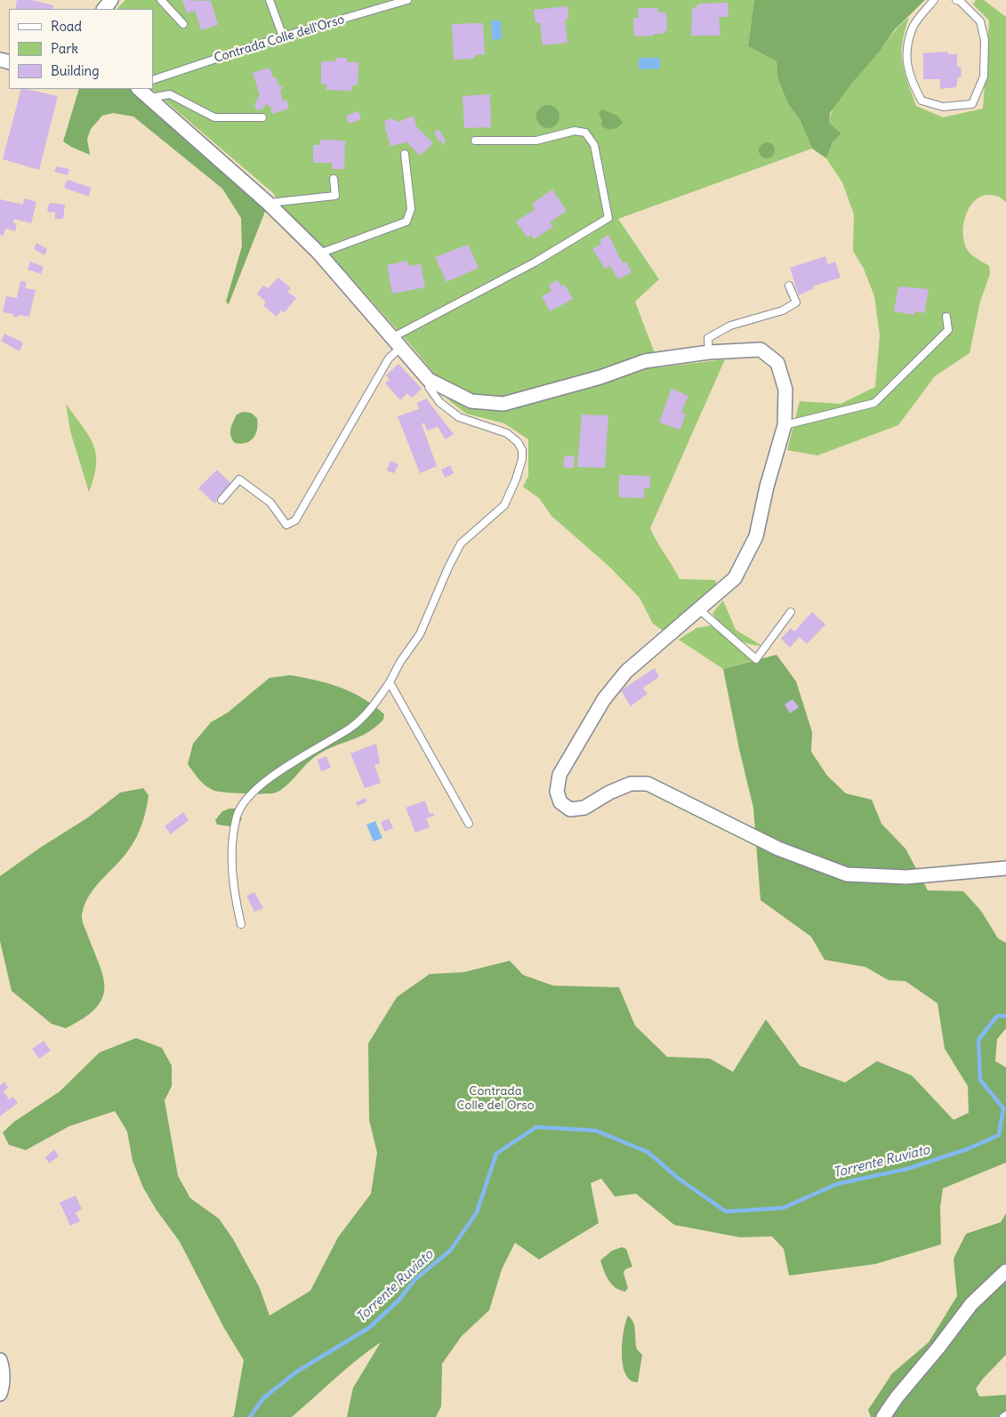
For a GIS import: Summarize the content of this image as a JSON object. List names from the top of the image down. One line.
{"streets":{"lane":["Contrada Colle dell'Orso"]},"water":["Torrente Ruviato"],"parks":["Contrada Colle del Orso"],"legend":["Road","Park","Building"]}
